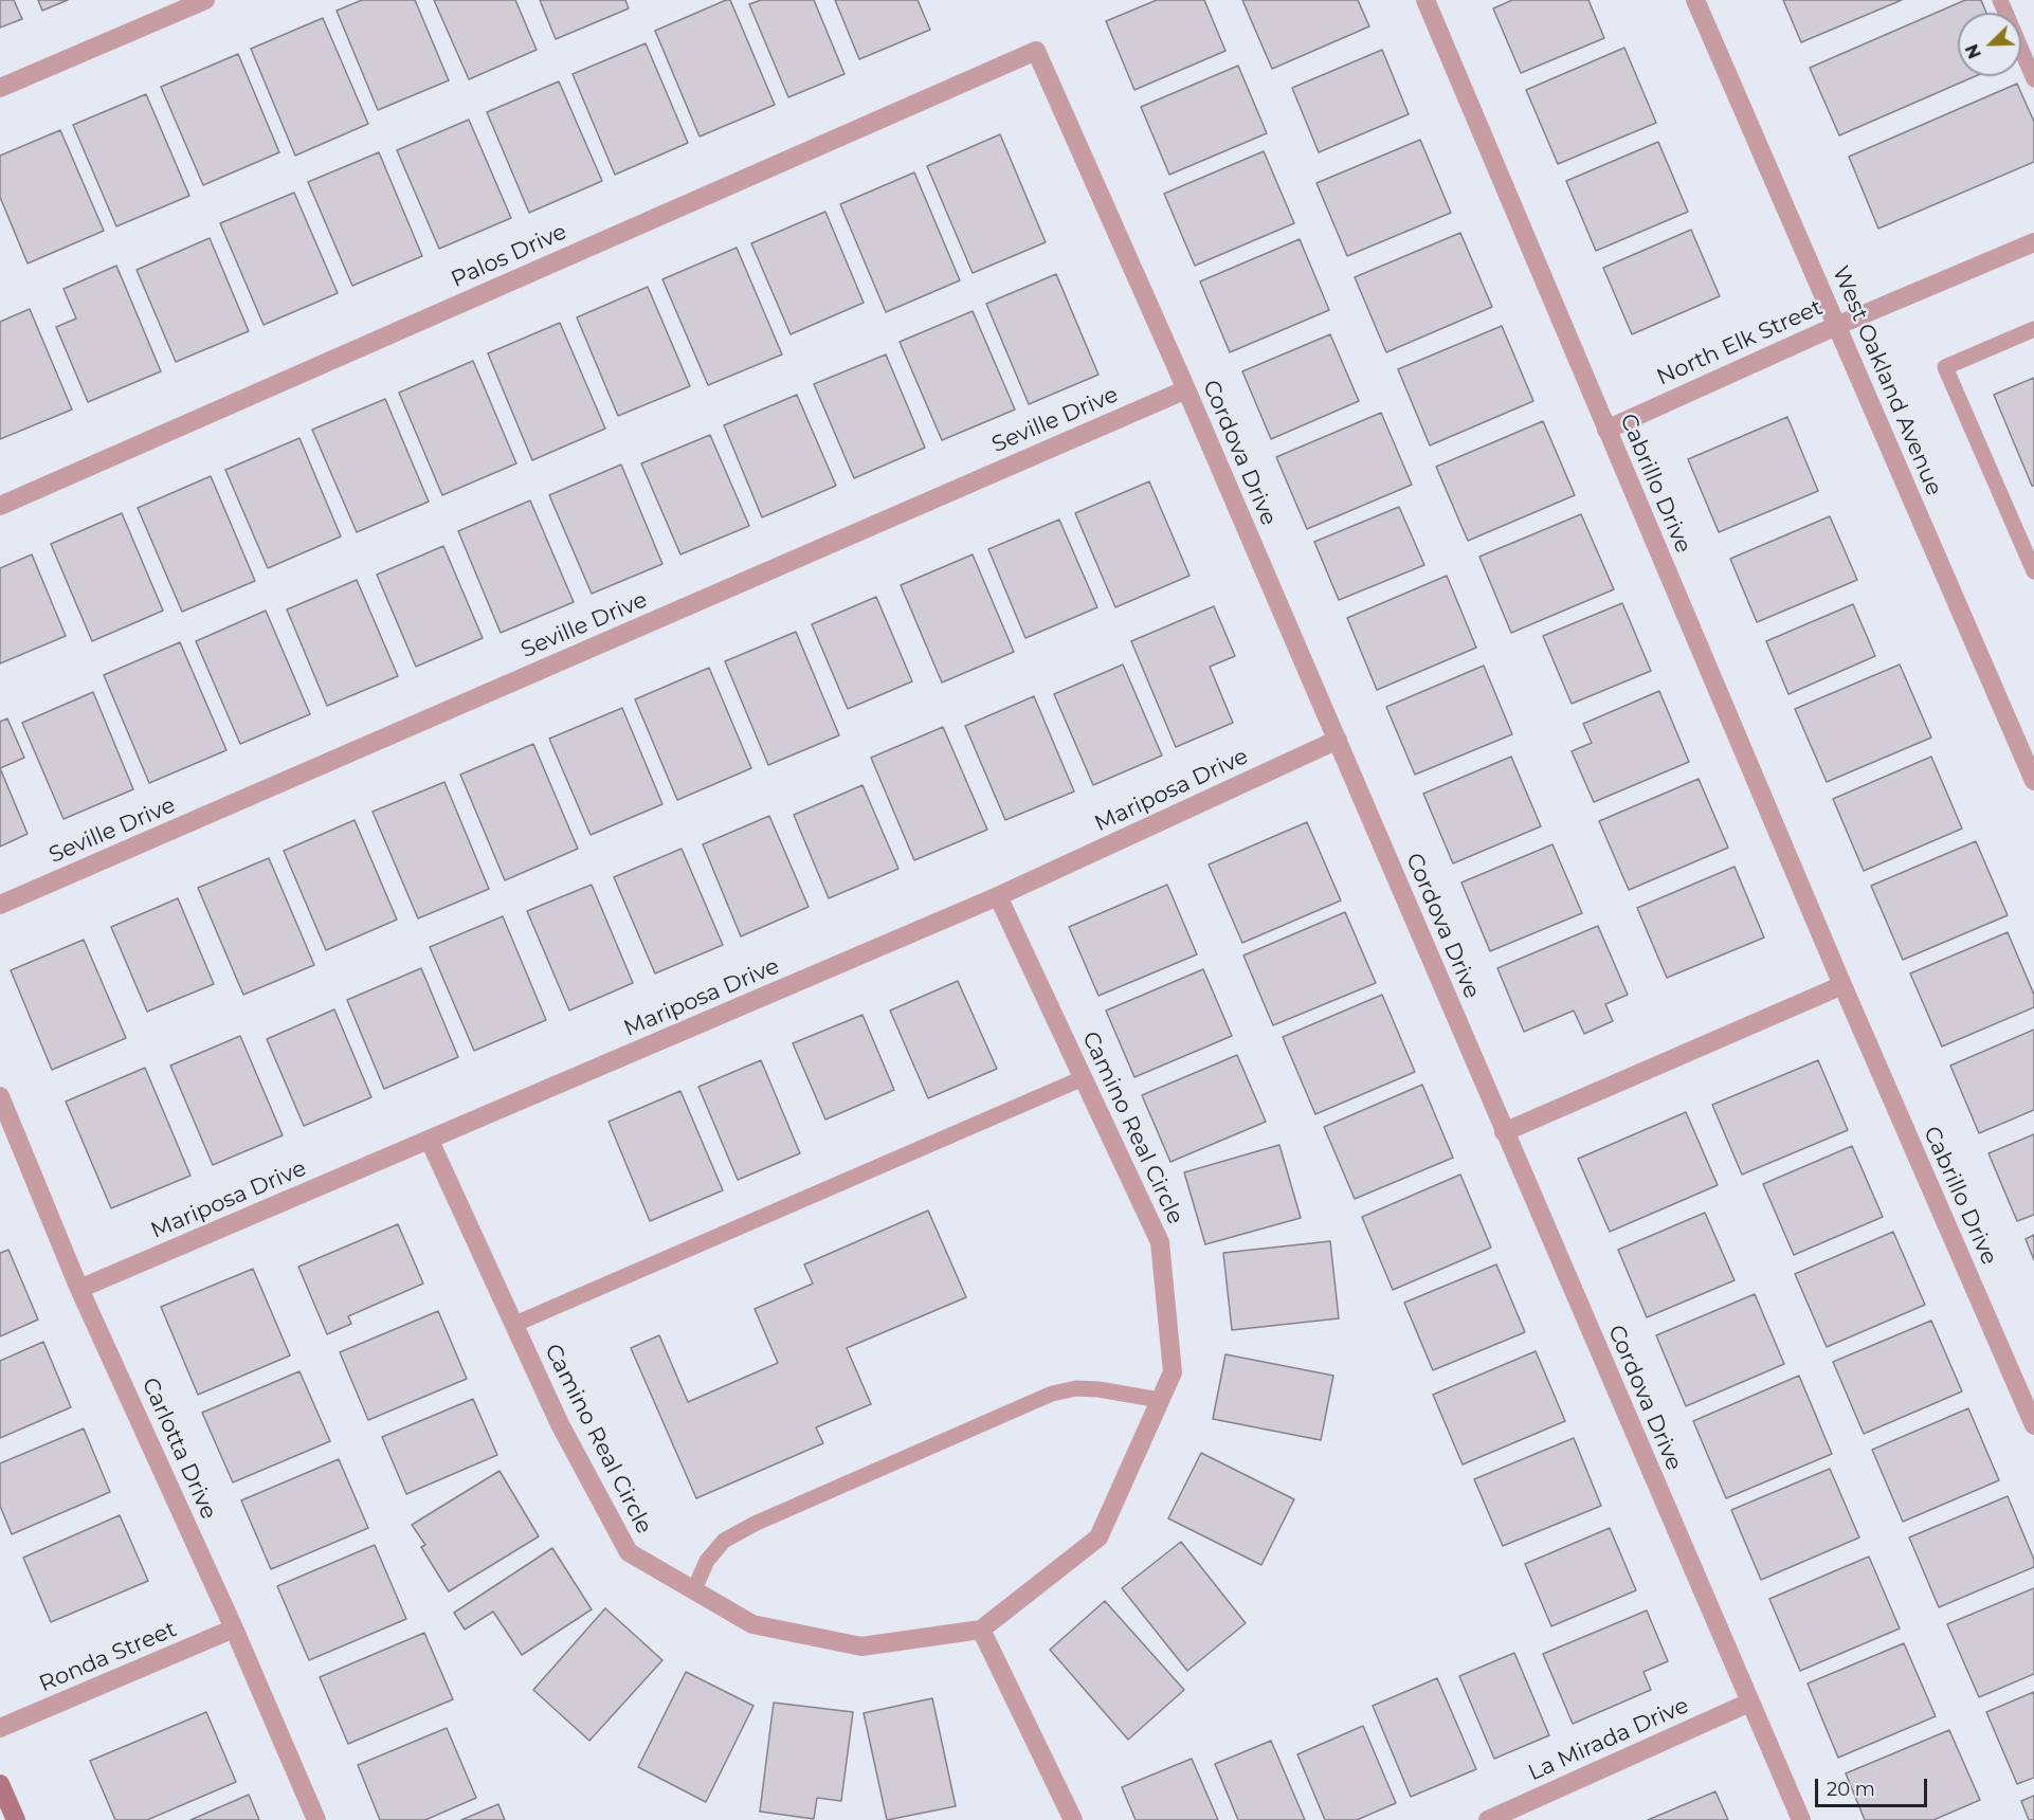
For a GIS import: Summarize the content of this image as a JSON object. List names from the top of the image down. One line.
{"streets":{"street":["Palos Drive","North Elk Street","West Oakland Avenue","Seville Drive","Cordova Drive","Cabrillo Drive","Mariposa Drive","Camino Real Circle","Carlotta Drive","Ronda Street","La Mirada Drive"]},"crossings":[["Palos Drive","Cordova Drive"],["North Elk Street","West Oakland Avenue"],["North Elk Street","Cabrillo Drive"],["Seville Drive","Cordova Drive"],["Cordova Drive","Mariposa Drive"],["Cordova Drive","La Mirada Drive"],["Mariposa Drive","Camino Real Circle"],["Mariposa Drive","Carlotta Drive"],["Carlotta Drive","Ronda Street"]],"scale_bar":"20 m","north":"bottom left"}
